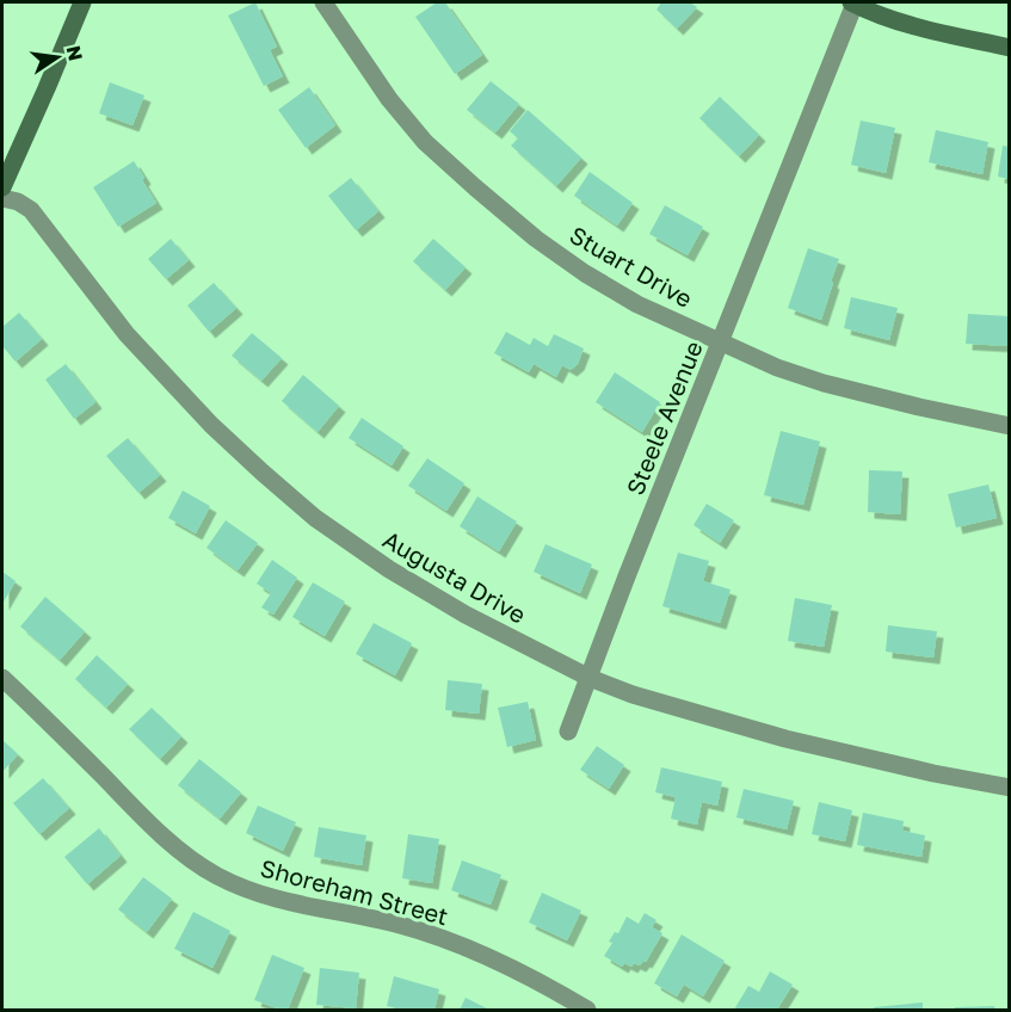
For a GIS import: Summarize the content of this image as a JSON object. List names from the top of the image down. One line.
{"streets":{"street":["Stuart Drive","Steele Avenue","Augusta Drive","Shoreham Street"]},"crossings":[["Stuart Drive","Steele Avenue"],["Steele Avenue","Augusta Drive"]],"north":"right"}
